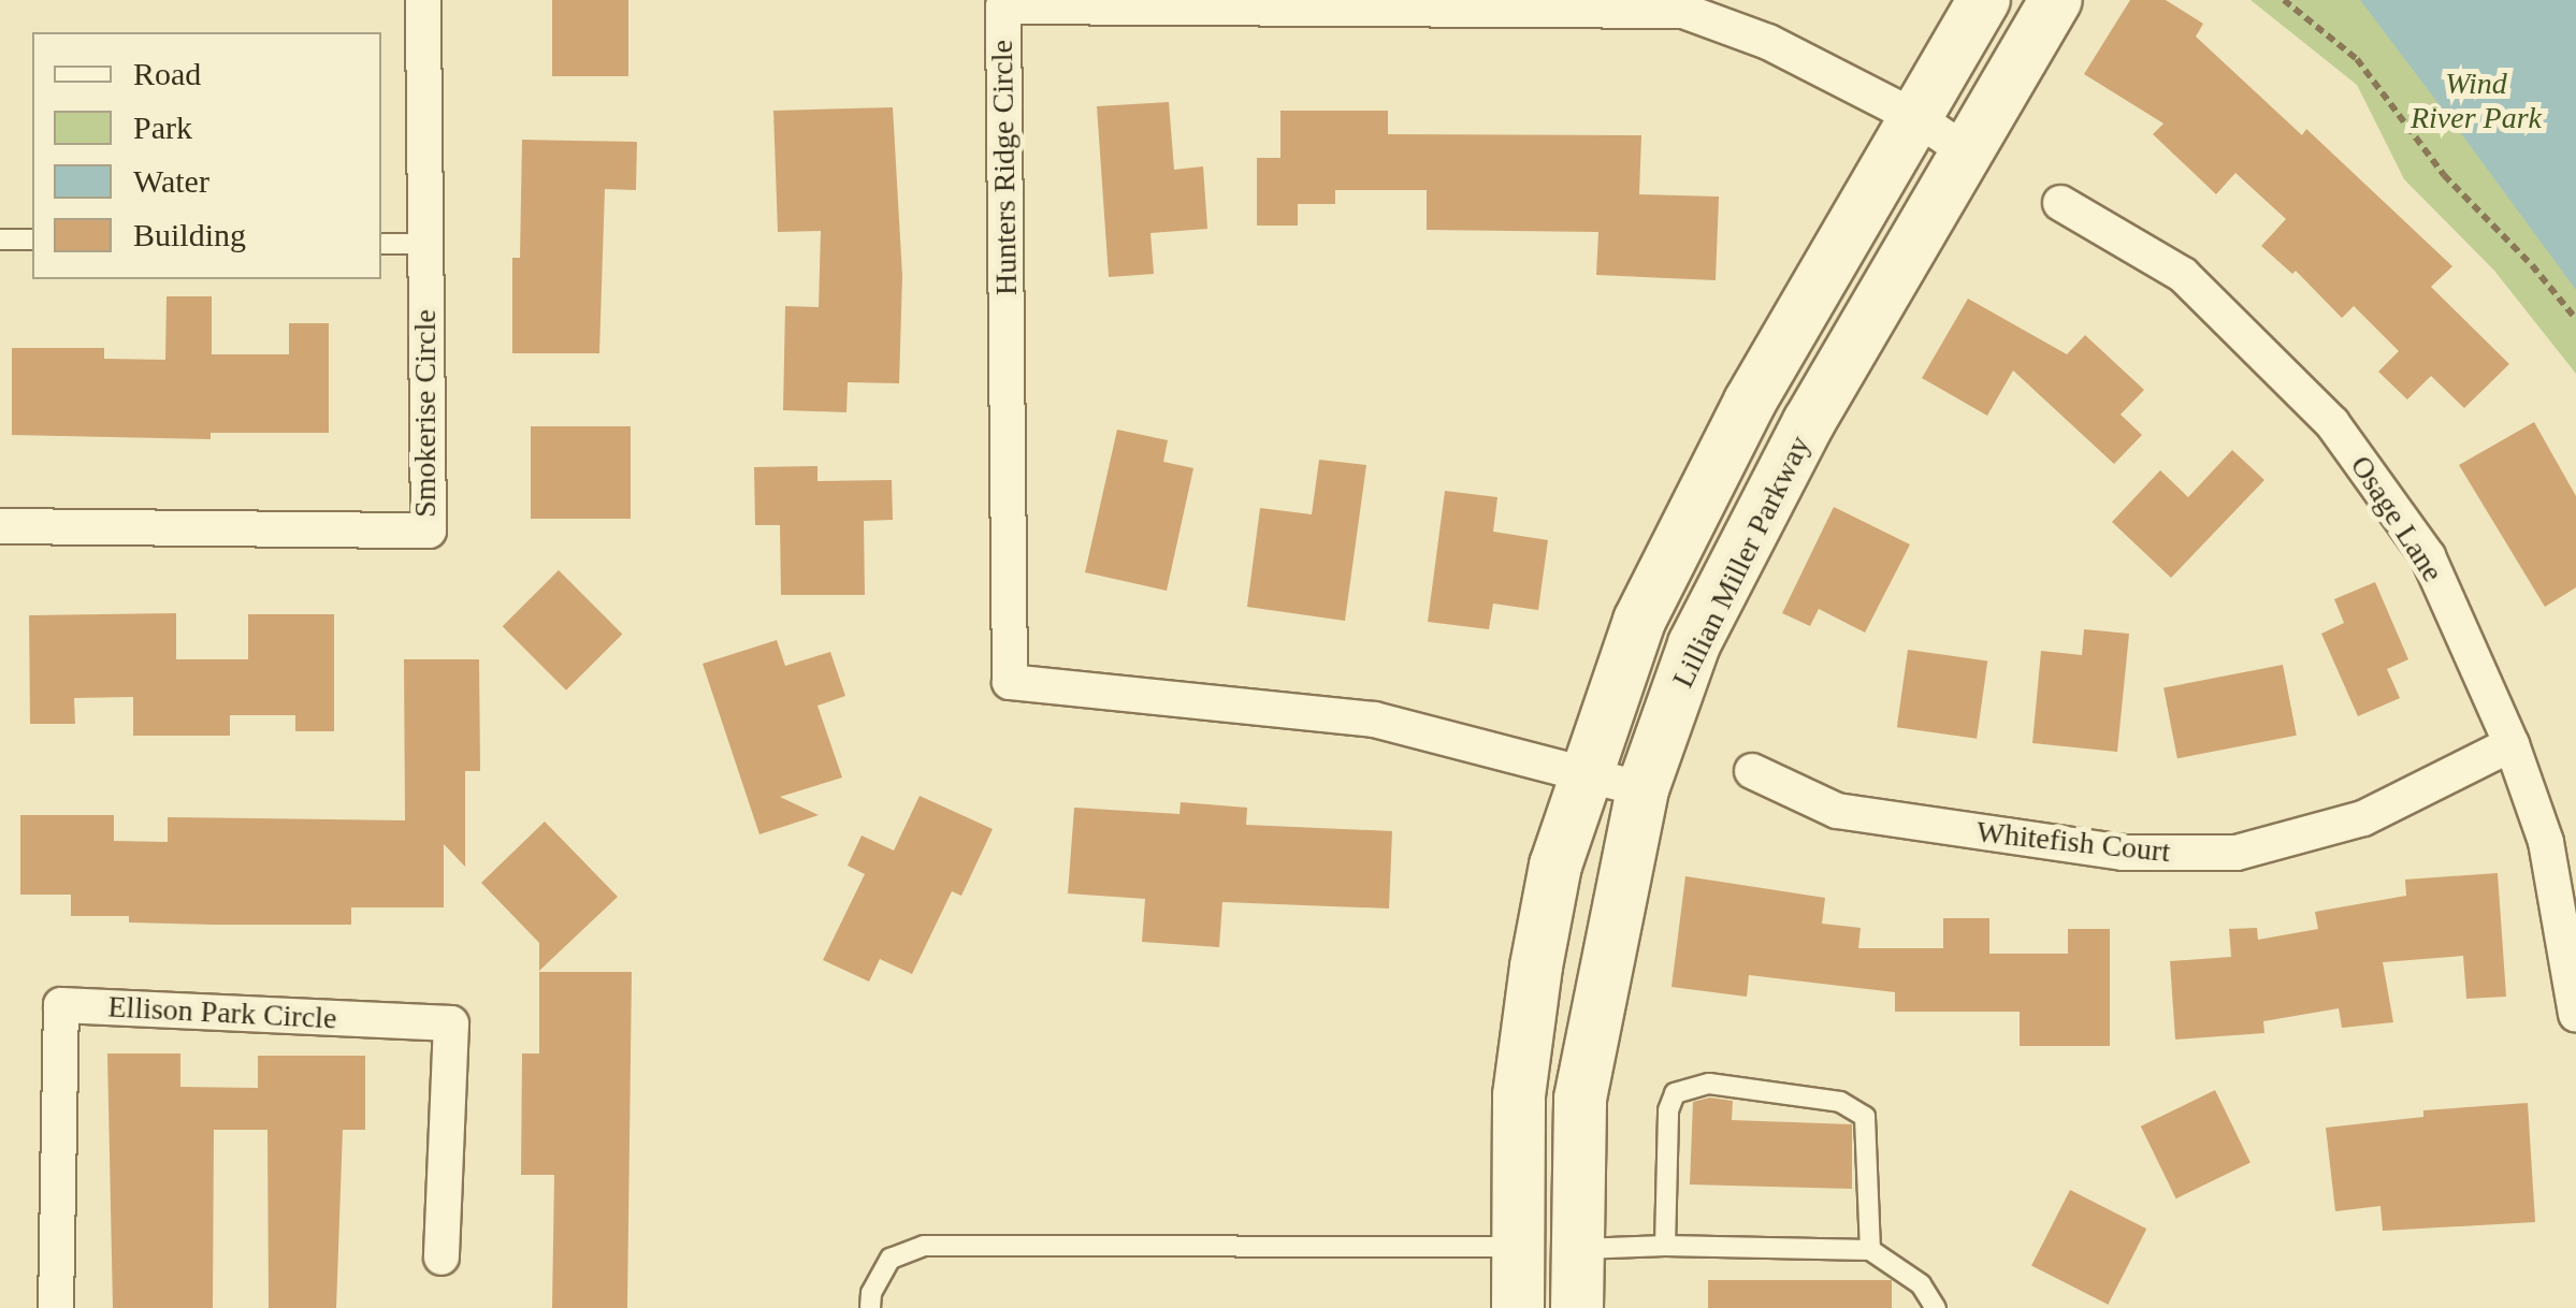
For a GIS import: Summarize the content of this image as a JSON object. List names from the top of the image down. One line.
{"streets":{"main road":["Lillian Miller Parkway"],"street":["Hunters Ridge Circle","Smokerise Circle","Osage Lane","Whitefish Court","Ellison Park Circle"]},"crossings":[["Hunters Ridge Circle","Lillian Miller Parkway"],["Osage Lane","Whitefish Court"]],"parks":["Wind River Park"],"legend":["Road","Park","Water","Building"]}
